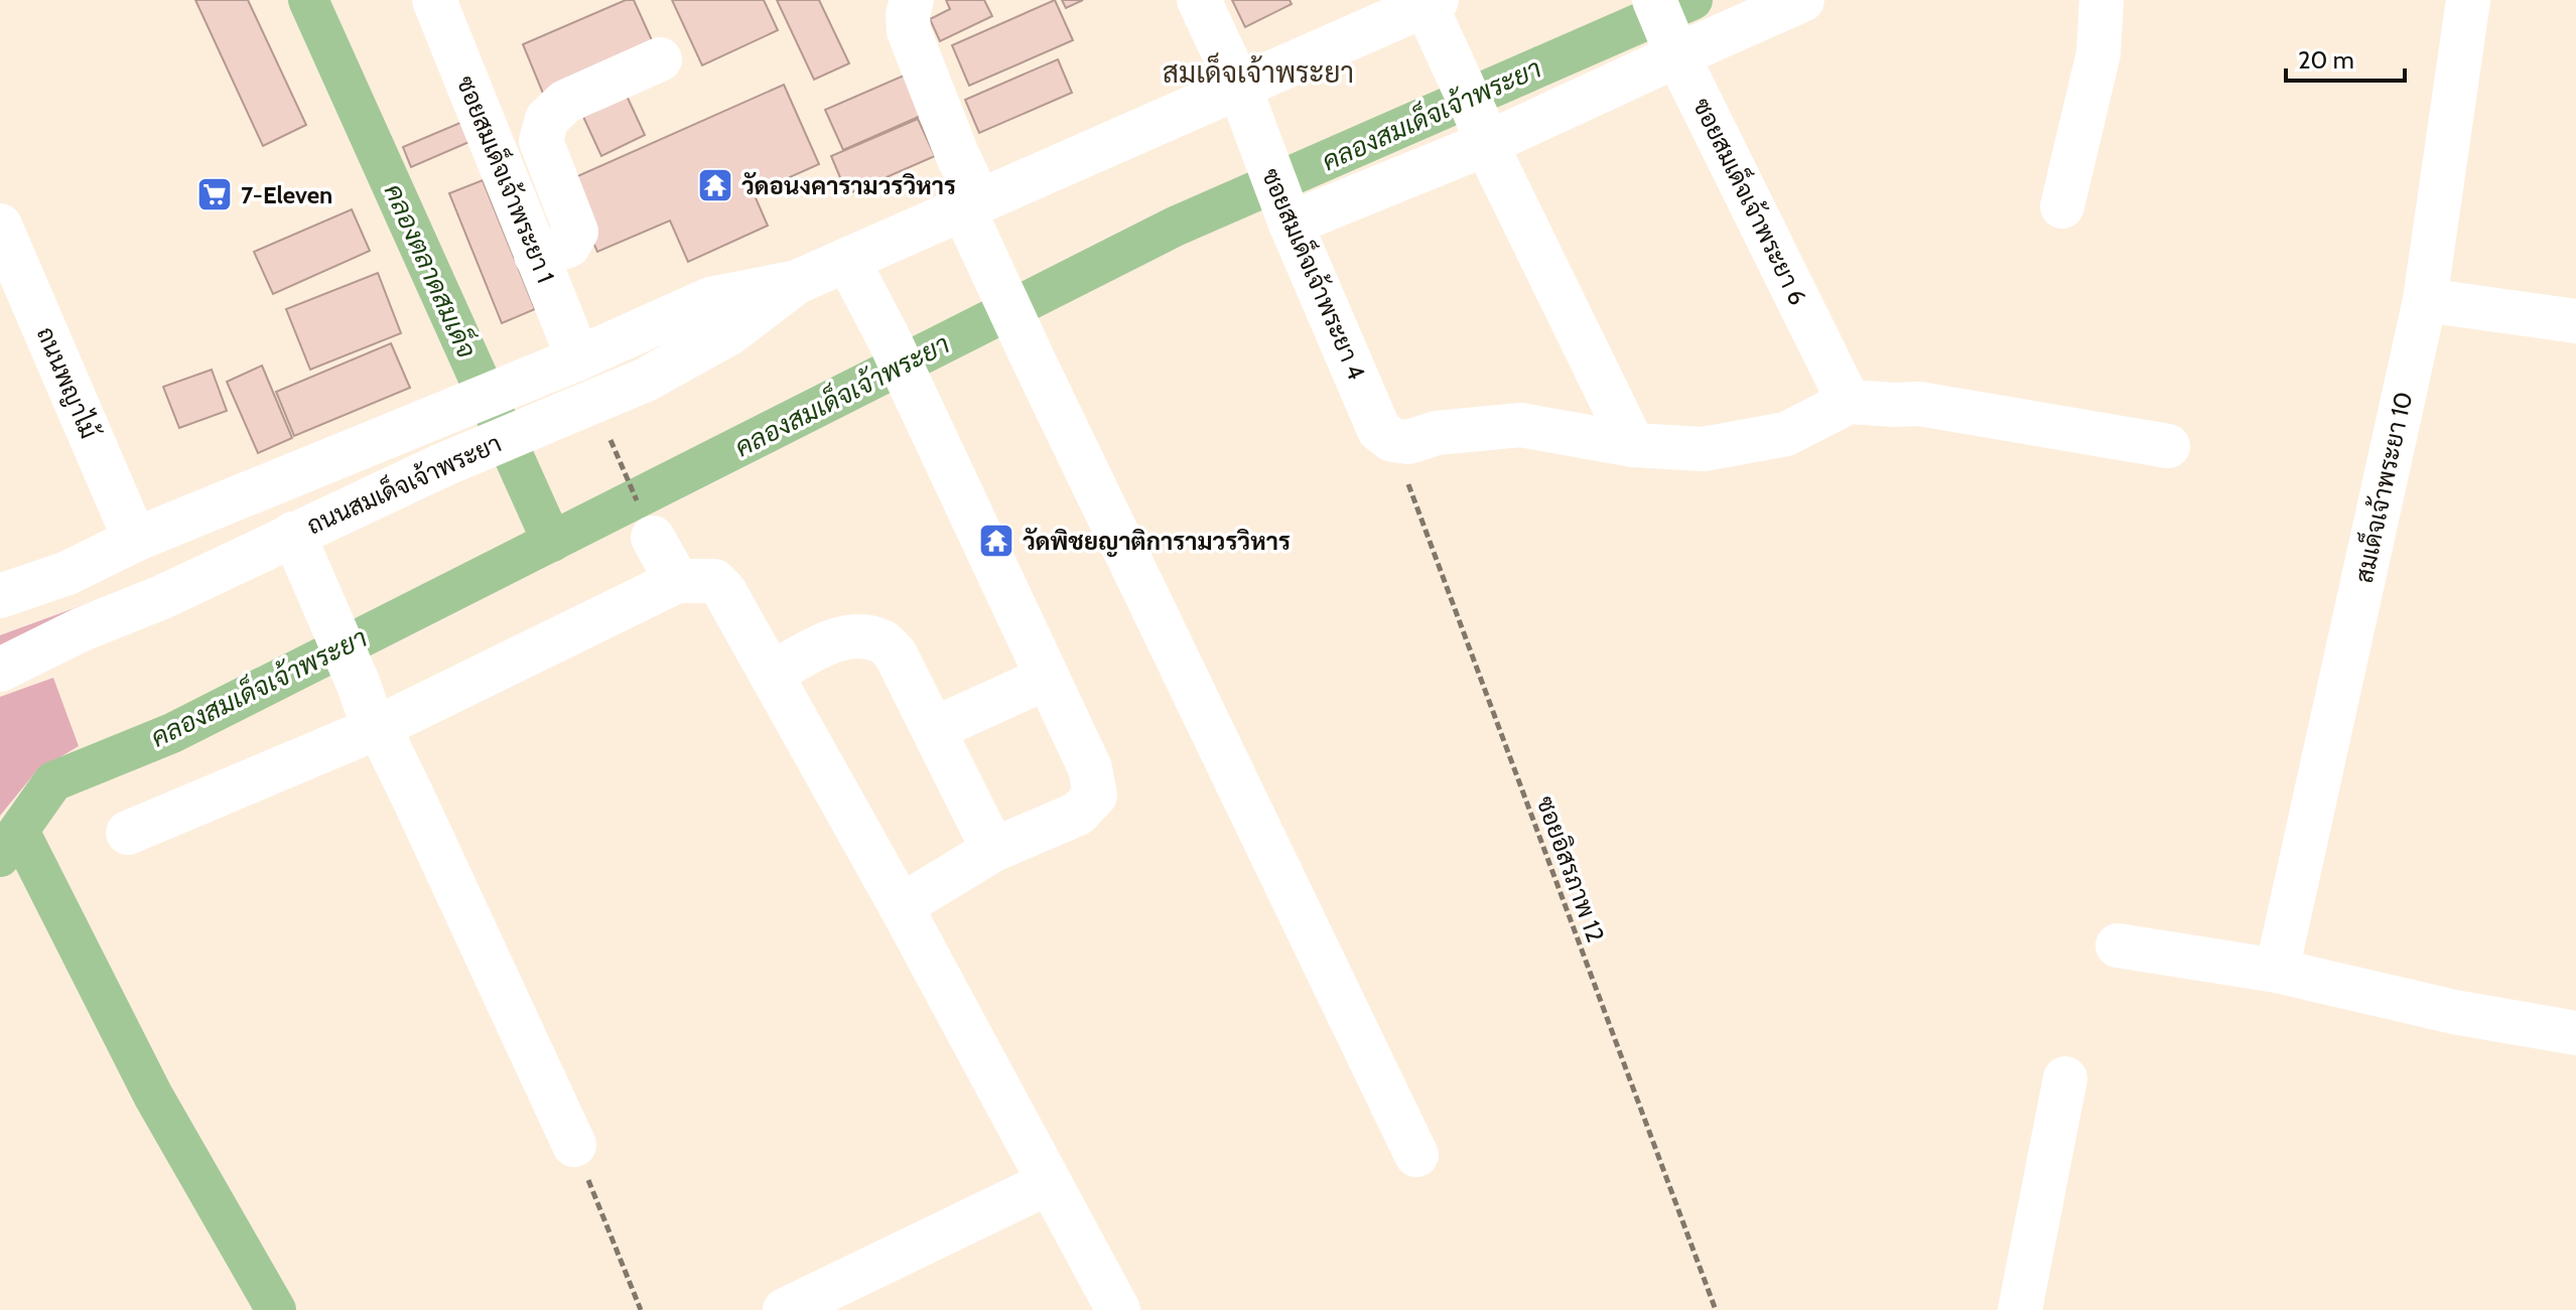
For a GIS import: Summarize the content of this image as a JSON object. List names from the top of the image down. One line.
{"streets":{"street":["ซอยสมเด็จเจ้าพระยา 1","ซอยสมเด็จเจ้าพระยา 6","ซอยสมเด็จเจ้าพระยา 4","ถนนพญาไม้","ถนนสมเด็จเจ้าพระยา","สมเด็จเจ้าพระยา 10"],"path":["ซอยอิสรภาพ 12"]},"crossings":[["ซอยสมเด็จเจ้าพระยา 1","ถนนสมเด็จเจ้าพระยา"],["ซอยสมเด็จเจ้าพระยา 4","ถนนสมเด็จเจ้าพระยา"],["ซอยสมเด็จเจ้าพระยา 4","ซอยอิสรภาพ 12"],["ถนนพญาไม้","ถนนสมเด็จเจ้าพระยา"]],"districts":["สมเด็จเจ้าพระยา"],"water":["คลองสมเด็จเจ้าพระยา","คลองตลาดสมเด็จ"],"places":{"temple":["วัดอนงคารามวรวิหาร","วัดพิชยญาติการามวรวิหาร"],"supermarket":["7-Eleven"]},"scale_bar":"20 m"}
